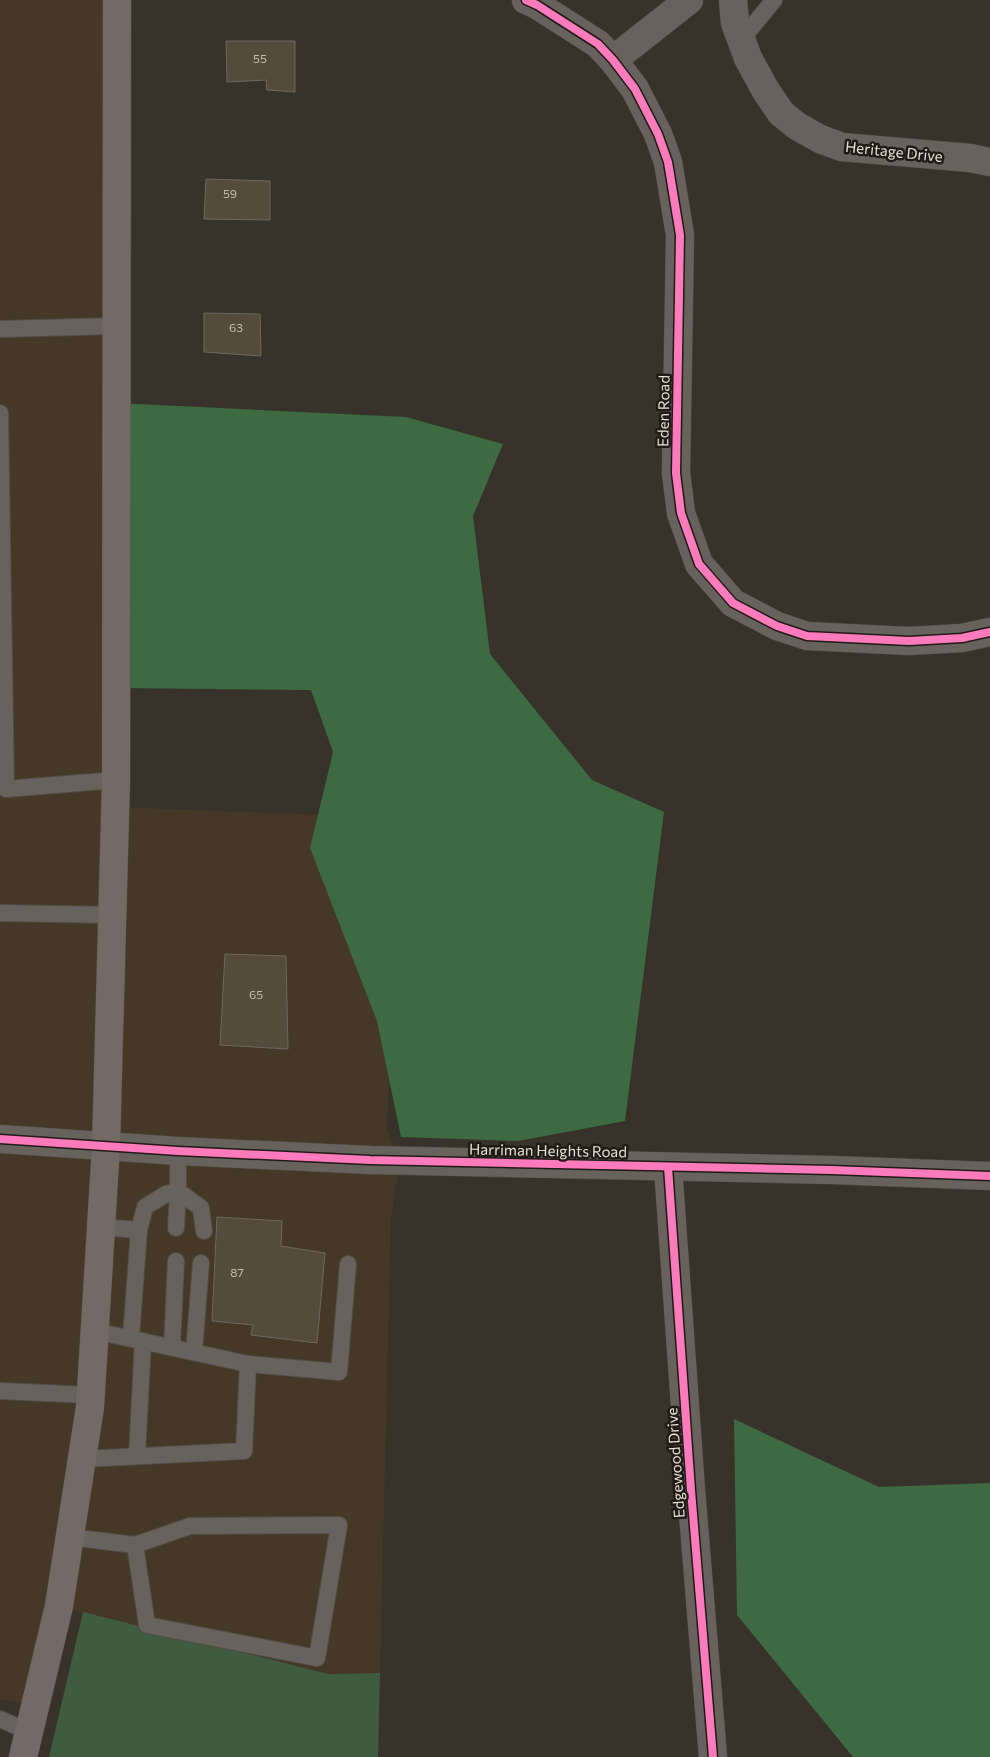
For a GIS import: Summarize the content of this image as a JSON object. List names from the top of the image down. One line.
{"streets":{"street":["Heritage Drive","Eden Road","Harriman Heights Road","Edgewood Drive"]},"crossings":[["Harriman Heights Road","Edgewood Drive"]],"house_numbers":["55","59","63","65","87"]}
